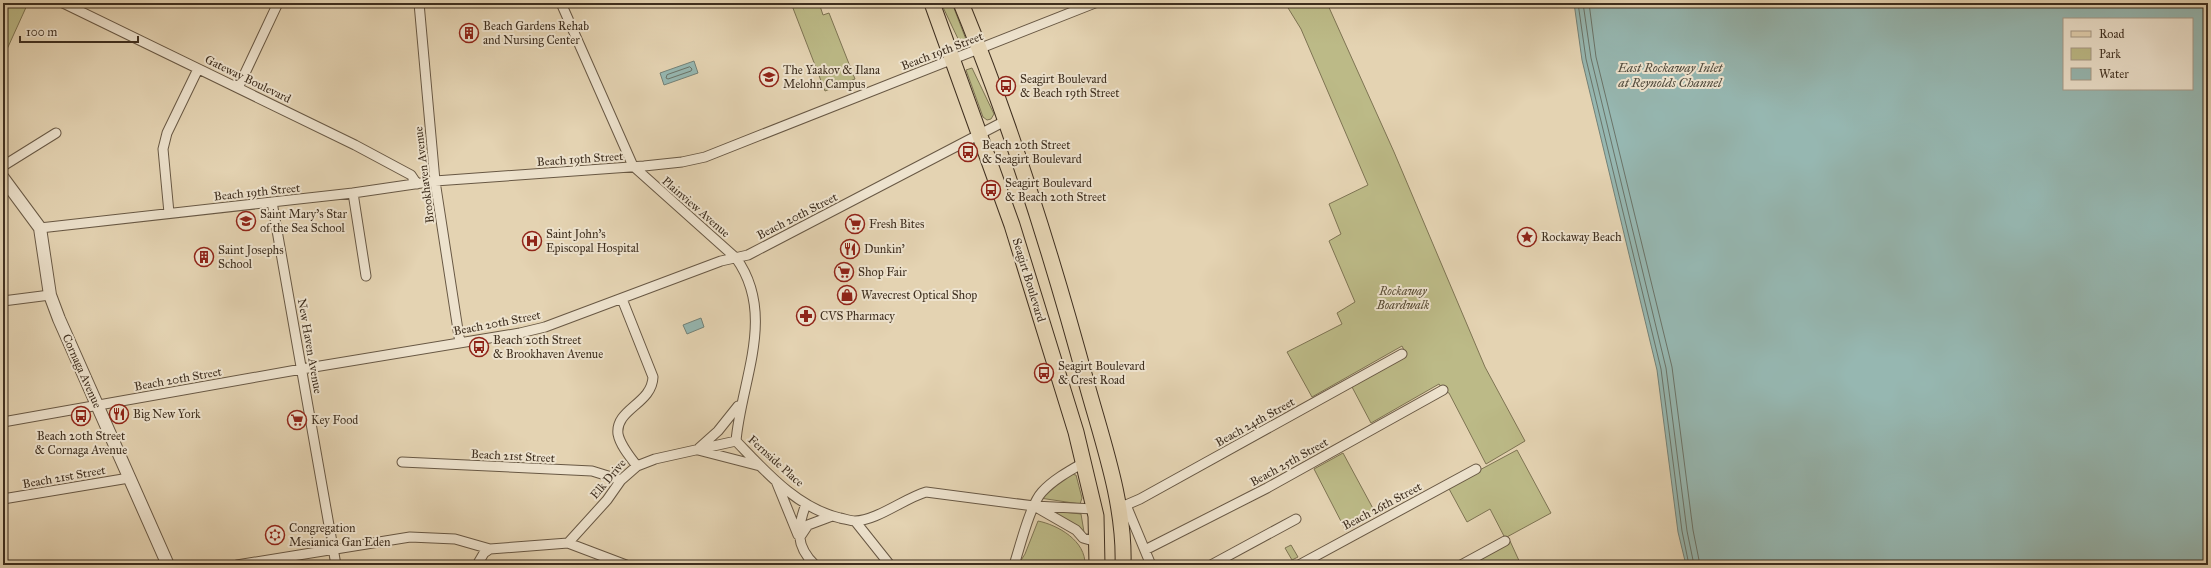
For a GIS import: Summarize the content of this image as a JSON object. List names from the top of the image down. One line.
{"streets":{"main road":["Seagirt Boulevard"],"street":["Beach 19th Street","Gateway Boulevard","Brookhaven Avenue","Plainview Avenue","Beach 20th Street","New Haven Avenue","Cornaga Avenue","Beach 24th Street","Beach 21st Street","Fernside Place","Beach 25th Street","Elk Drive","Beach 26th Street"]},"crossings":[["Beach 19th Street","Gateway Boulevard"],["Beach 19th Street","Brookhaven Avenue"],["Beach 19th Street","Plainview Avenue"],["Beach 19th Street","Seagirt Boulevard"],["Beach 19th Street","New Haven Avenue"],["Beach 19th Street","Cornaga Avenue"],["Brookhaven Avenue","Beach 20th Street"],["Plainview Avenue","Beach 20th Street"],["Plainview Avenue","Fernside Place"],["Beach 20th Street","Seagirt Boulevard"],["Beach 20th Street","New Haven Avenue"],["Beach 20th Street","Cornaga Avenue"],["Beach 20th Street","Elk Drive"],["Cornaga Avenue","Beach 21st Street"],["Beach 21st Street","Elk Drive"],["Fernside Place","Elk Drive"]],"water":["East Rockaway Inlet at Reynolds Channel"],"parks":["Rockaway Boardwalk"],"places":{"building":["Beach Gardens Rehab and Nursing Center","Saint Josephs School"],"school or university":["The Yaakov & Ilana Melohn Campus","Saint Mary's Star of the Sea School"],"bus stop":["Seagirt Boulevard & Beach 19th Street","Beach 20th Street & Seagirt Boulevard","Seagirt Boulevard & Beach 20th Street","Beach 20th Street & Brookhaven Avenue","Seagirt Boulevard & Crest Road","Beach 20th Street & Cornaga Avenue"],"supermarket":["Fresh Bites","Shop Fair","Key Food"],"place":["Rockaway Beach"],"hospital":["Saint John's Episcopal Hospital"],"restaurant":["Dunkin'","Big New York"],"shop":["Wavecrest Optical Shop"],"pharmacy":["CVS Pharmacy"],"synagogue":["Congregation Mesianica Gan Eden"]},"legend":["Road","Park","Water"],"scale_bar":"100 m"}
